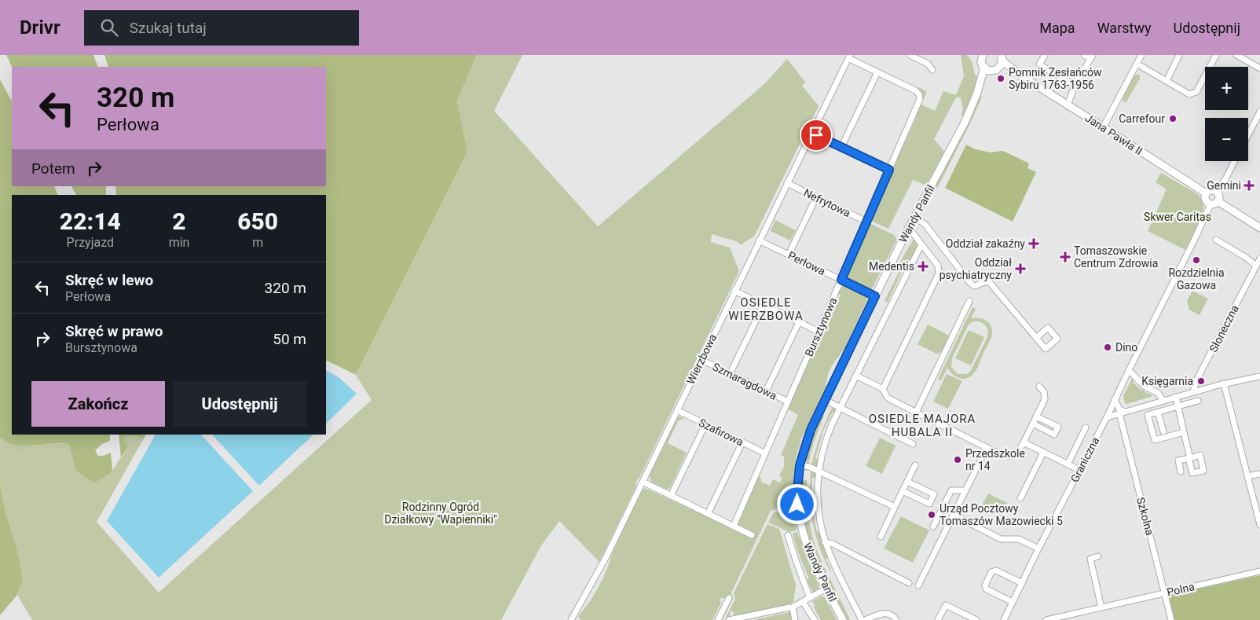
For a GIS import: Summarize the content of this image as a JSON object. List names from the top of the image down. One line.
{"streets":{"street":["Jana Pawła II","Nefrytowa","Wandy Panfil","Perłowa","Bursztynowa","Słoneczna","Wierzbowa","Szmaragdowa","Szafirowa","Graniczna","Szkolna","Polna"]},"crossings":[["Jana Pawła II","Wandy Panfil"],["Jana Pawła II","Graniczna"],["Nefrytowa","Bursztynowa"],["Nefrytowa","Wierzbowa"],["Wandy Panfil","Perłowa"],["Perłowa","Bursztynowa"],["Perłowa","Wierzbowa"],["Bursztynowa","Szmaragdowa"],["Bursztynowa","Szafirowa"],["Wierzbowa","Szmaragdowa"],["Wierzbowa","Szafirowa"],["Graniczna","Szkolna"],["Szkolna","Polna"]],"districts":["OSIEDLE WIERZBOWA","OSIEDLE MAJORA HUBALA II"],"parks":["Skwer Caritas","Rodzinny Ogród Działkowy \"Wapienniki\""],"places":{"other":["Pomnik Zesłańców Sybiru 1763-1956","Carrefour","Rozdzielnia Gazowa","Dino","Księgarnia","Przedszkole nr 14","Urząd Pocztowy Tomaszów Mazowiecki 5"],"health":["Gemini","Oddział zakaźny","Tomaszowskie Centrum Zdrowia","Medentis","Oddział psychiatryczny"]},"page":{"header":"Drivr","search":"Szukaj tutaj","nav":["Mapa","Warstwy","Udostępnij"],"map_buttons":["+","−"],"turn":["320 m","Perłowa"],"then":"Potem","eta":["22:14","Przyjazd","2","min","650","m"],"list":[{"name":"Skręć w lewo","note":"Perłowa","value":"320 m"},{"name":"Skręć w prawo","note":"Bursztynowa","value":"50 m"}],"buttons":["Zakończ","Udostępnij"]}}
